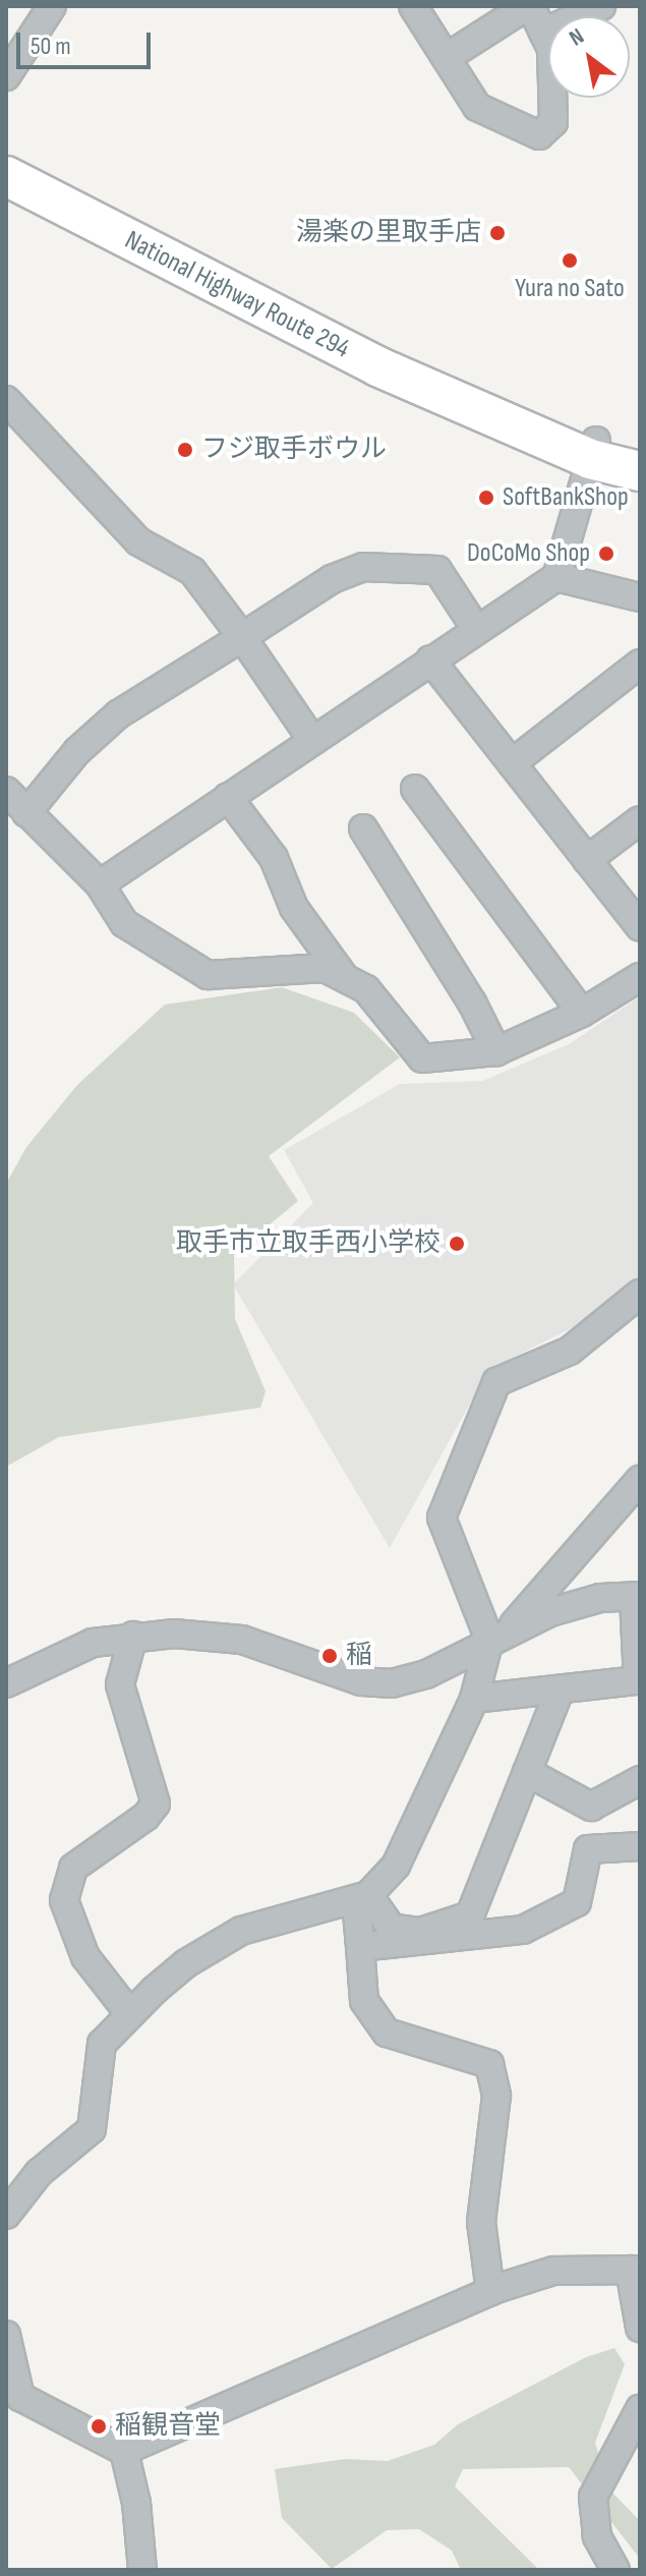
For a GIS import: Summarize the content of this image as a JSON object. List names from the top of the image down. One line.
{"streets":{"highway":["National Highway Route 294"]},"places":["湯楽の里取手店","Yura no Sato","フジ取手ボウル","SoftBankShop","DoCoMo Shop","取手市立取手西小学校","稲","稲観音堂"],"scale_bar":"50 m","north":"top left"}
